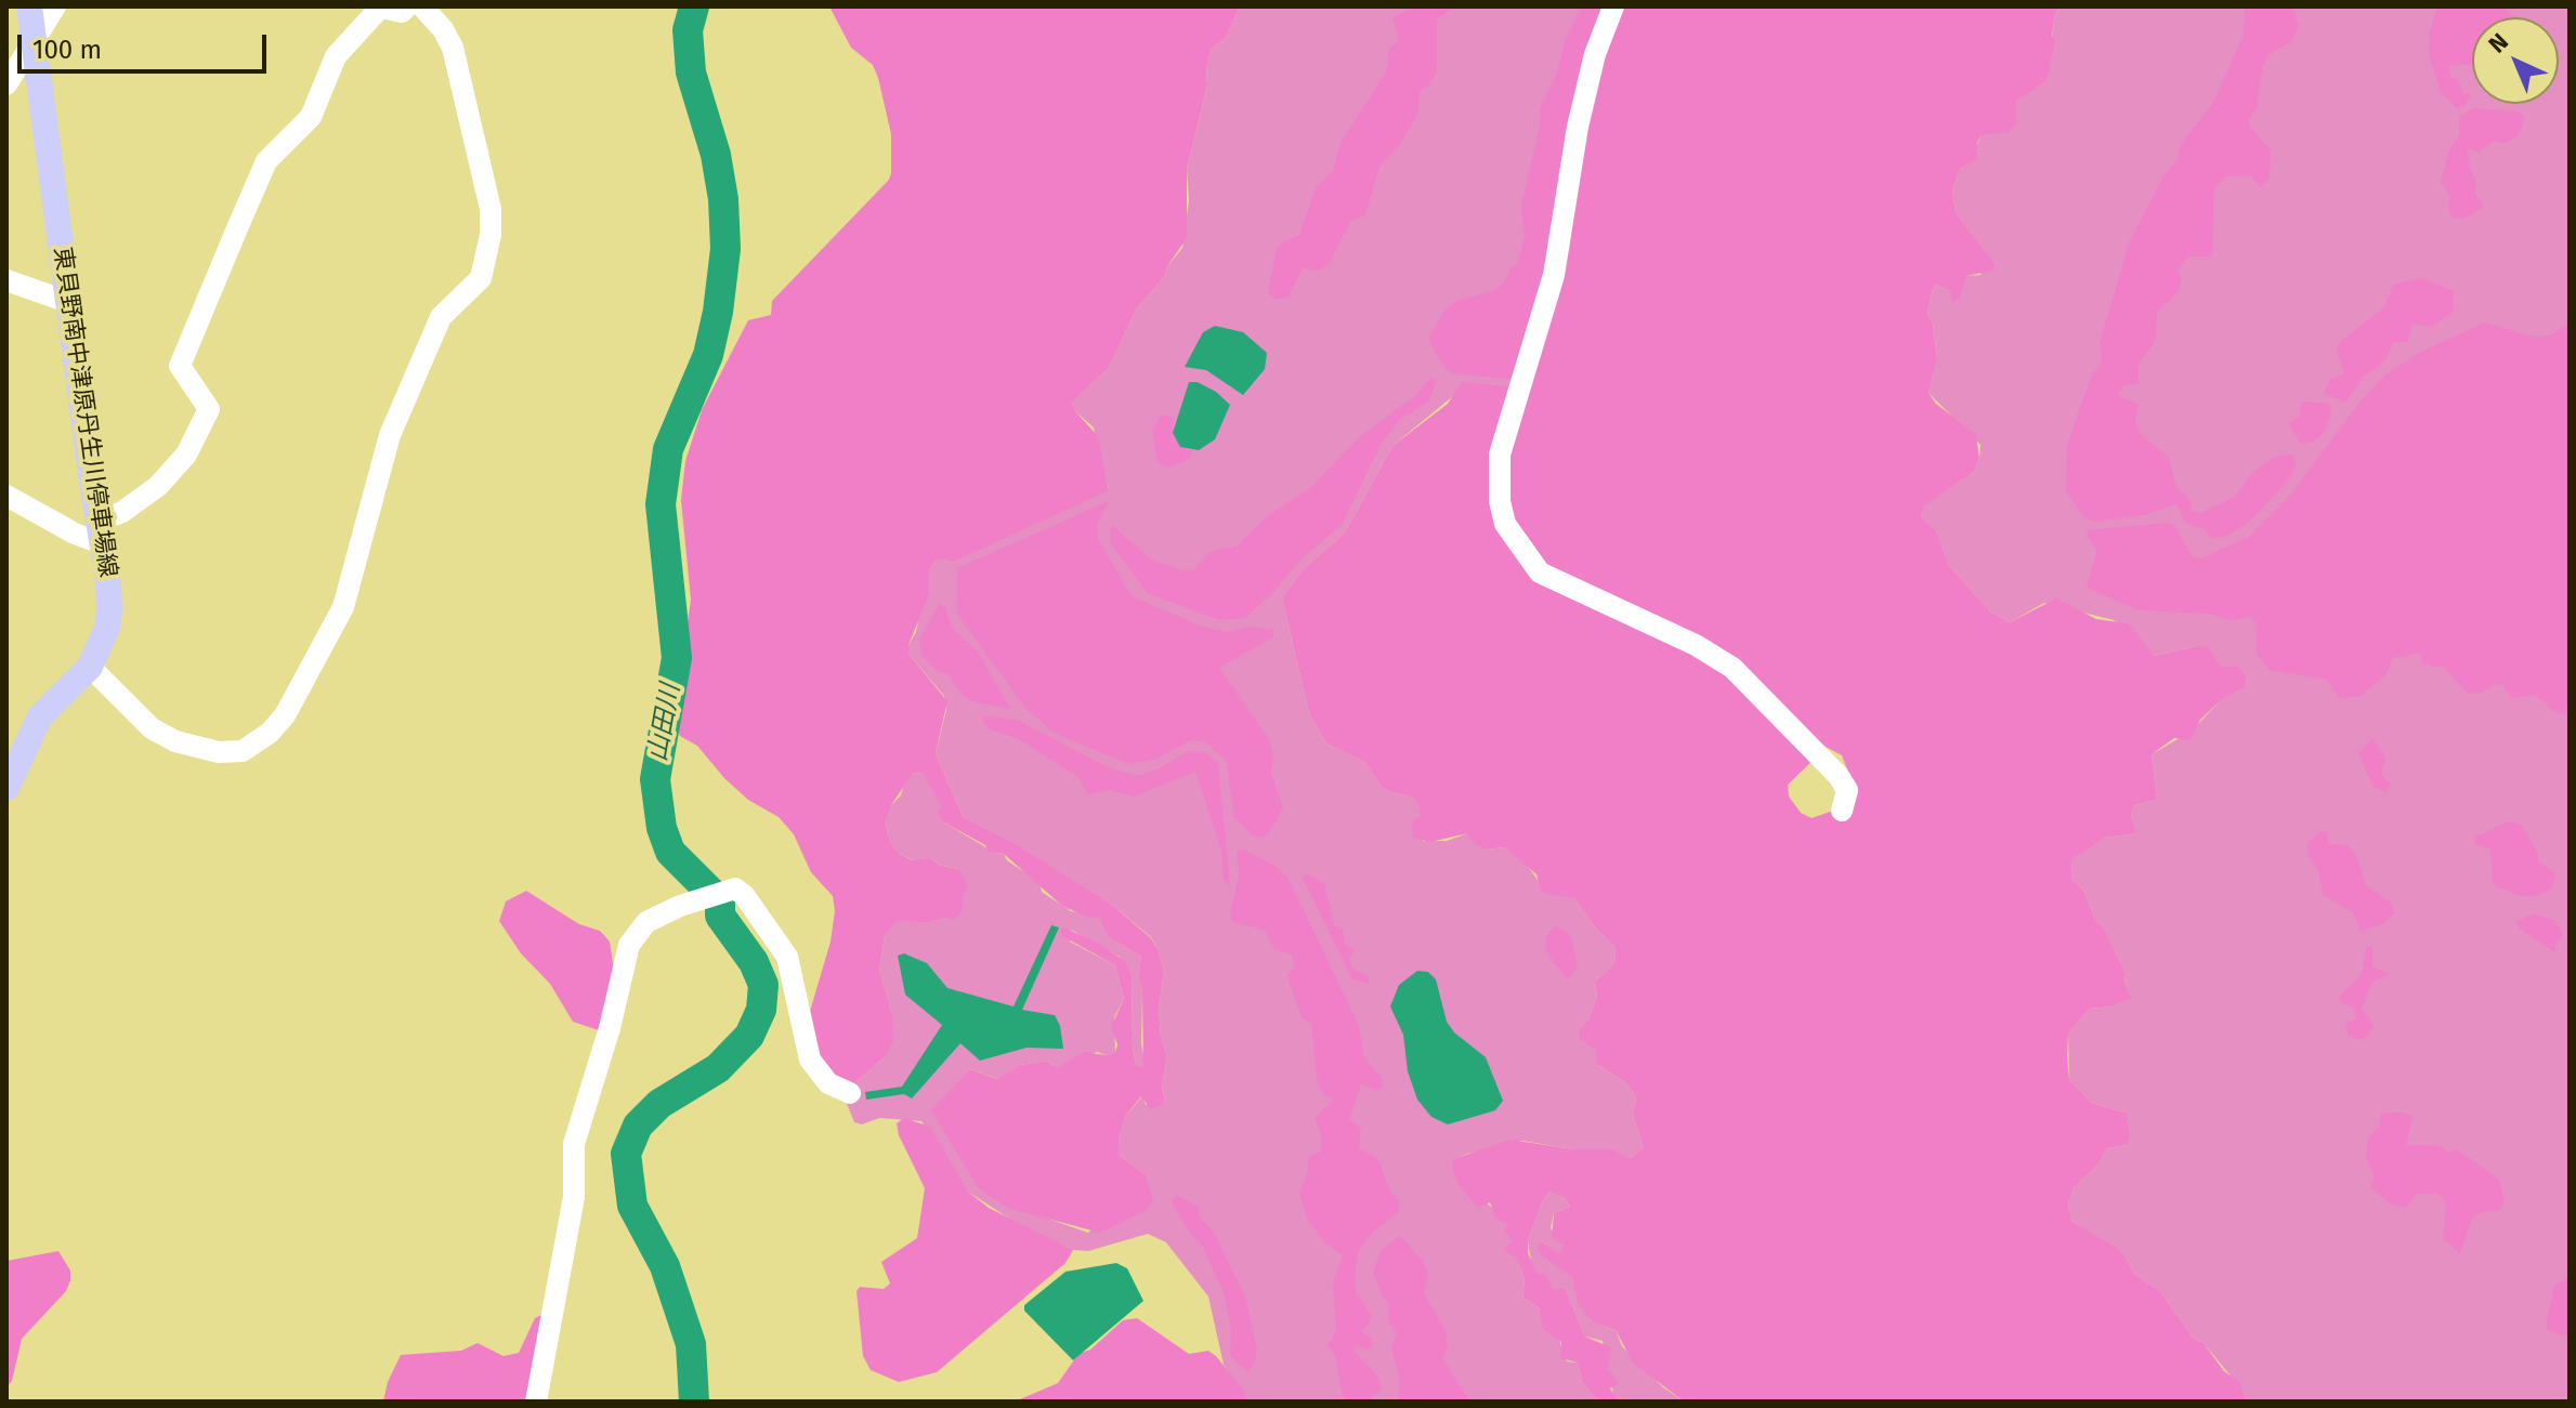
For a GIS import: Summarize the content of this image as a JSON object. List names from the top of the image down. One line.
{"streets":{"main road":["東貝野南中津原丹生川停車場線"]},"water":["山田川"],"scale_bar":"100 m","north":"top left"}
